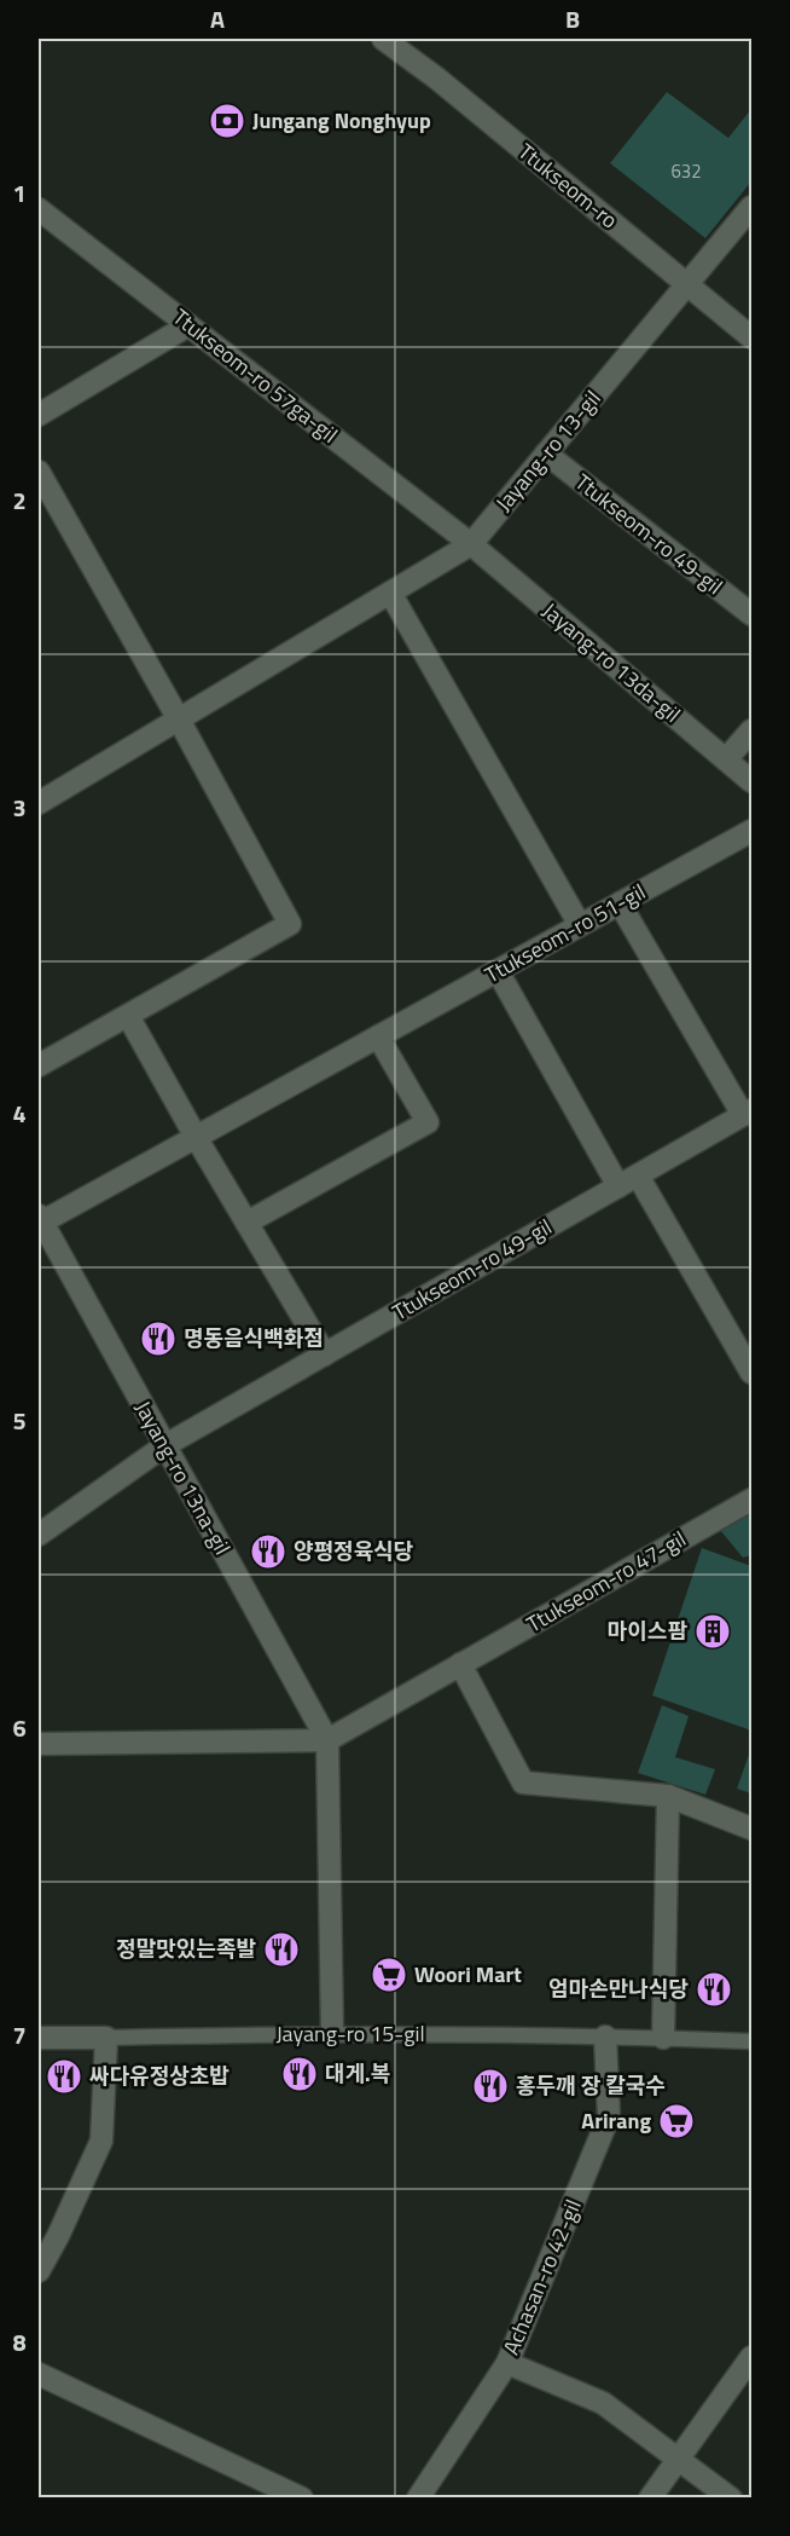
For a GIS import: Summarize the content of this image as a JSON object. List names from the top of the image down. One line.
{"streets":{"street":["Ttukseom-ro","Ttukseom-ro 57ga-gil","Jayang-ro 13-gil","Ttukseom-ro 49-gil","Jayang-ro 13da-gil","Ttukseom-ro 51-gil","Jayang-ro 13na-gil","Ttukseom-ro 47-gil","Jayang-ro 15-gil","Achasan-ro 42-gil"]},"crossings":[["Ttukseom-ro","Jayang-ro 13-gil"],["Ttukseom-ro 57ga-gil","Jayang-ro 13-gil"],["Ttukseom-ro 57ga-gil","Jayang-ro 13da-gil"],["Jayang-ro 13-gil","Ttukseom-ro 49-gil"],["Jayang-ro 13-gil","Jayang-ro 13da-gil"],["Ttukseom-ro 49-gil","Ttukseom-ro 51-gil"],["Ttukseom-ro 49-gil","Jayang-ro 13na-gil"],["Ttukseom-ro 51-gil","Jayang-ro 13na-gil"],["Jayang-ro 13na-gil","Ttukseom-ro 47-gil"],["Jayang-ro 13na-gil","Jayang-ro 15-gil"],["Jayang-ro 15-gil","Achasan-ro 42-gil"]],"places":{"bank":["Jungang Nonghyup"],"restaurant":["명동음식백화점","양평정육식당","정말맛있는족발","엄마손만나식당","대게.복","싸다유정상초밥","홍두깨 장 칼국수"],"building":["마이스팜"],"supermarket":["Woori Mart","Arirang"]},"house_numbers":["632"],"grid":{"columns":["A","B"],"rows":["1","2","3","4","5","6","7","8"]}}
